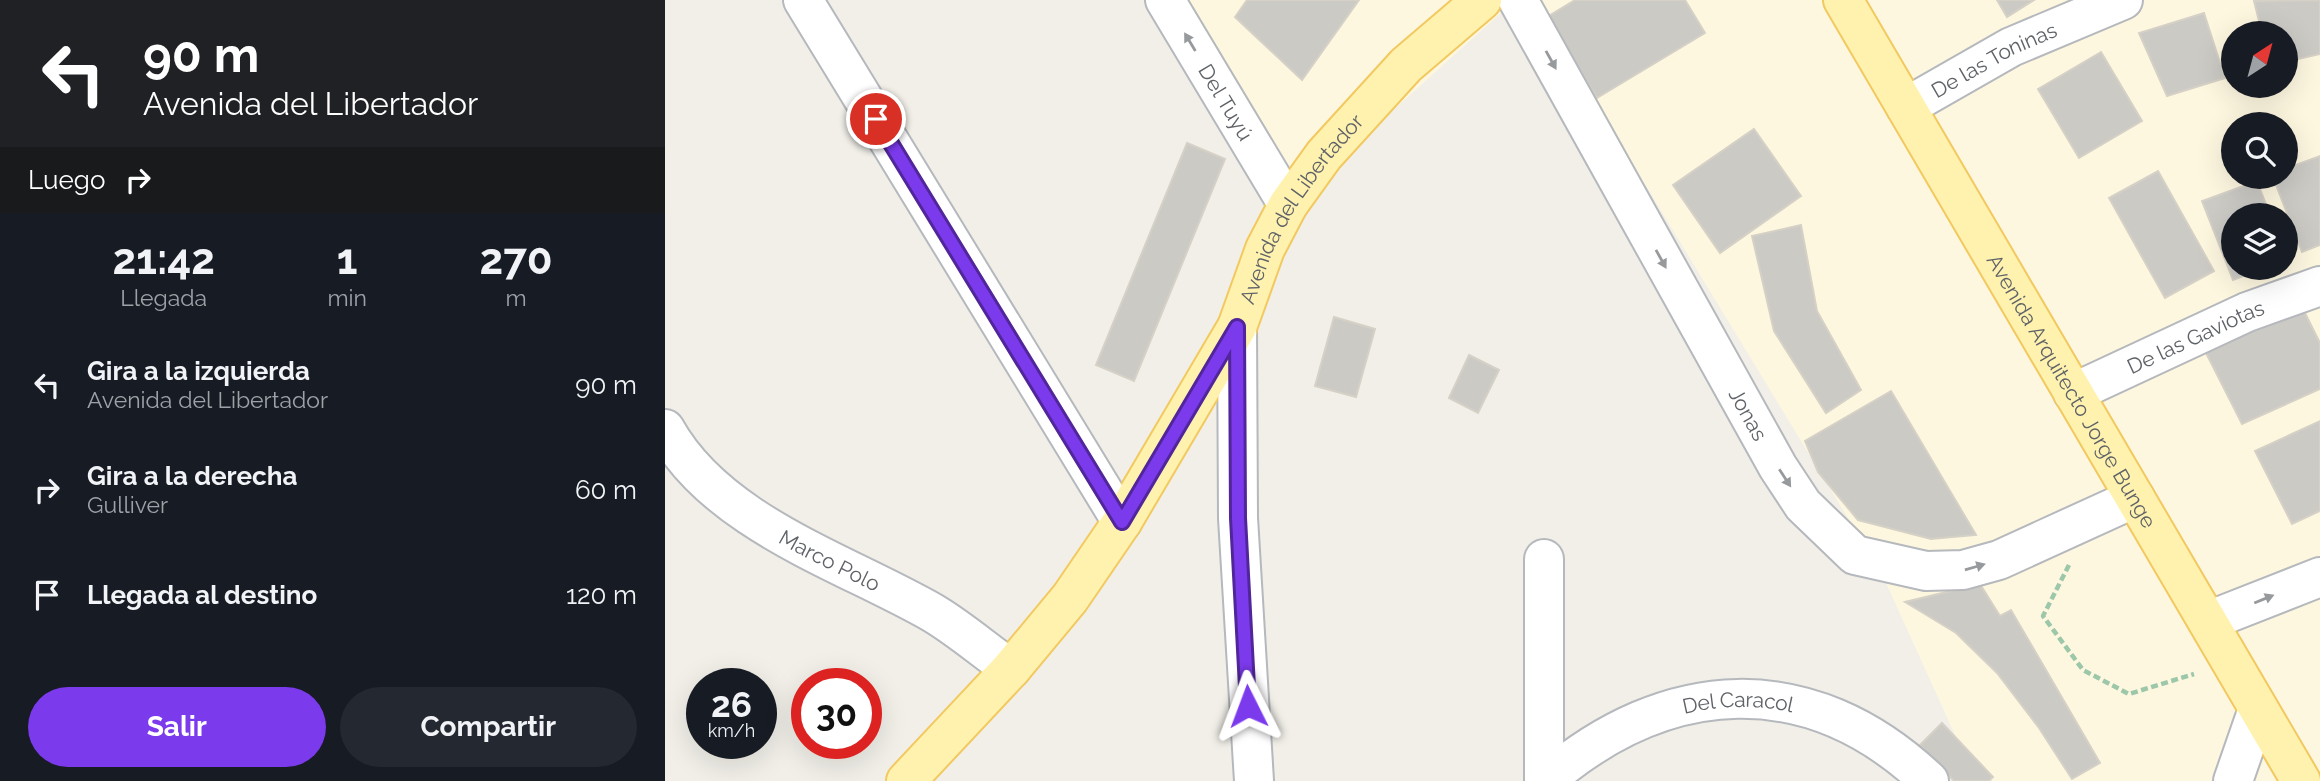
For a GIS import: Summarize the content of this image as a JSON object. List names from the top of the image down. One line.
{"streets":{"main road":["Avenida del Libertador","Avenida Arquitecto Jorge Bunge"],"street":["De las Toninas","Del Tuyú","De las Gaviotas","Jonas","Marco Polo","Del Caracol"]},"crossings":[["De las Toninas","Avenida Arquitecto Jorge Bunge"],["Del Tuyú","Avenida del Libertador"],["Avenida del Libertador","Marco Polo"],["De las Gaviotas","Avenida Arquitecto Jorge Bunge"],["Avenida Arquitecto Jorge Bunge","Jonas"]],"one_way":["Jonas"],"north":"top right","page":{"turn":["90 m","Avenida del Libertador"],"then":"Luego","eta":["21:42","Llegada","1","min","270","m"],"list":[{"name":"Gira a la izquierda","note":"Avenida del Libertador","value":"90 m"},{"name":"Gira a la derecha","note":"Gulliver","value":"60 m"},{"name":"Llegada al destino","value":"120 m"}],"speed":"26 km/h","limit":"30","buttons":["Salir","Compartir"]}}
